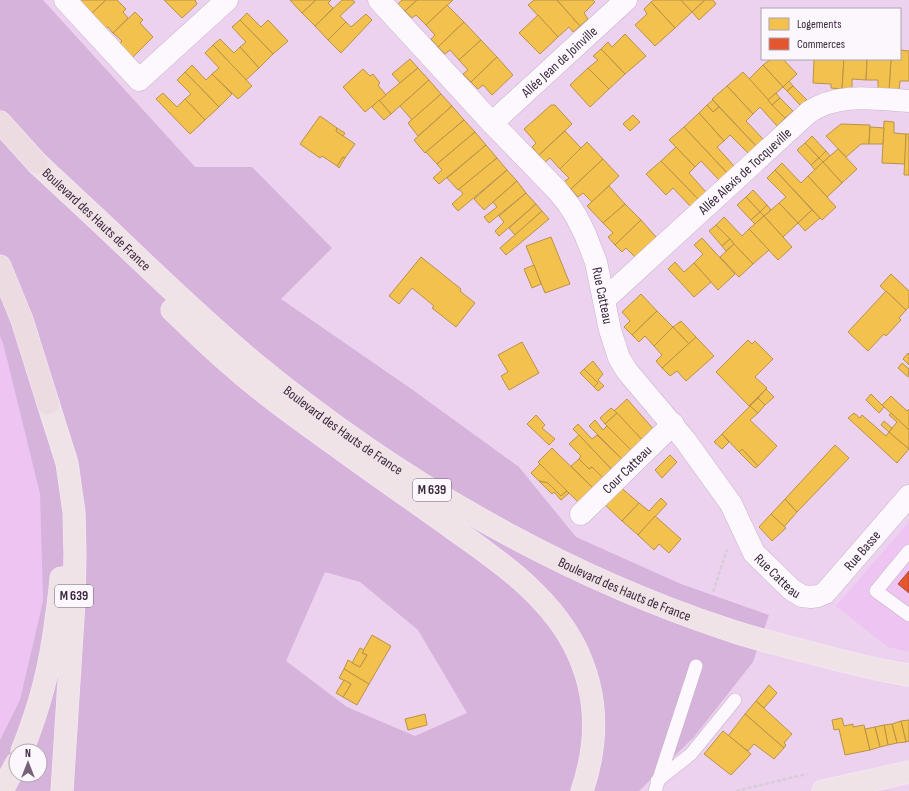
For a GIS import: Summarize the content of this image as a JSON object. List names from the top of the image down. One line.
{"streets":{"highway":["Boulevard des Hauts de France","M 639"],"street":["Allée Jean de Joinville","Allée Alexis de Tocqueville","Rue Catteau","Cour Catteau","Rue Basse"]},"crossings":[["Allée Jean de Joinville","Rue Catteau"],["Allée Alexis de Tocqueville","Rue Catteau"],["Rue Catteau","Cour Catteau"],["Rue Catteau","Rue Basse"]],"legend":["Logements","Commerces"],"north":"top"}
